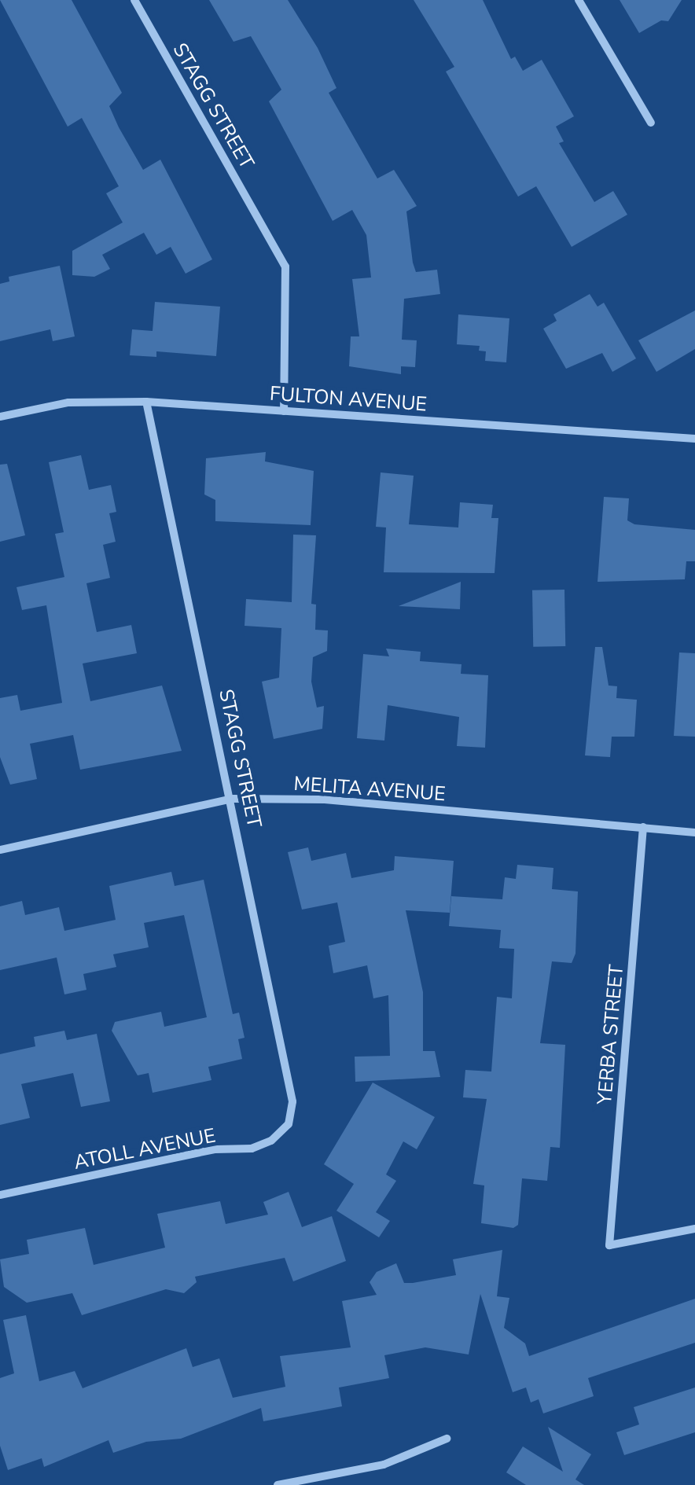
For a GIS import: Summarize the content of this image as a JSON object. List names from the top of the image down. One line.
{"streets":{"street":["STAGG STREET","FULTON AVENUE","MELITA AVENUE","YERBA STREET","ATOLL AVENUE"]},"crossings":[["STAGG STREET","FULTON AVENUE"],["STAGG STREET","MELITA AVENUE"],["STAGG STREET","ATOLL AVENUE"],["MELITA AVENUE","YERBA STREET"]]}
